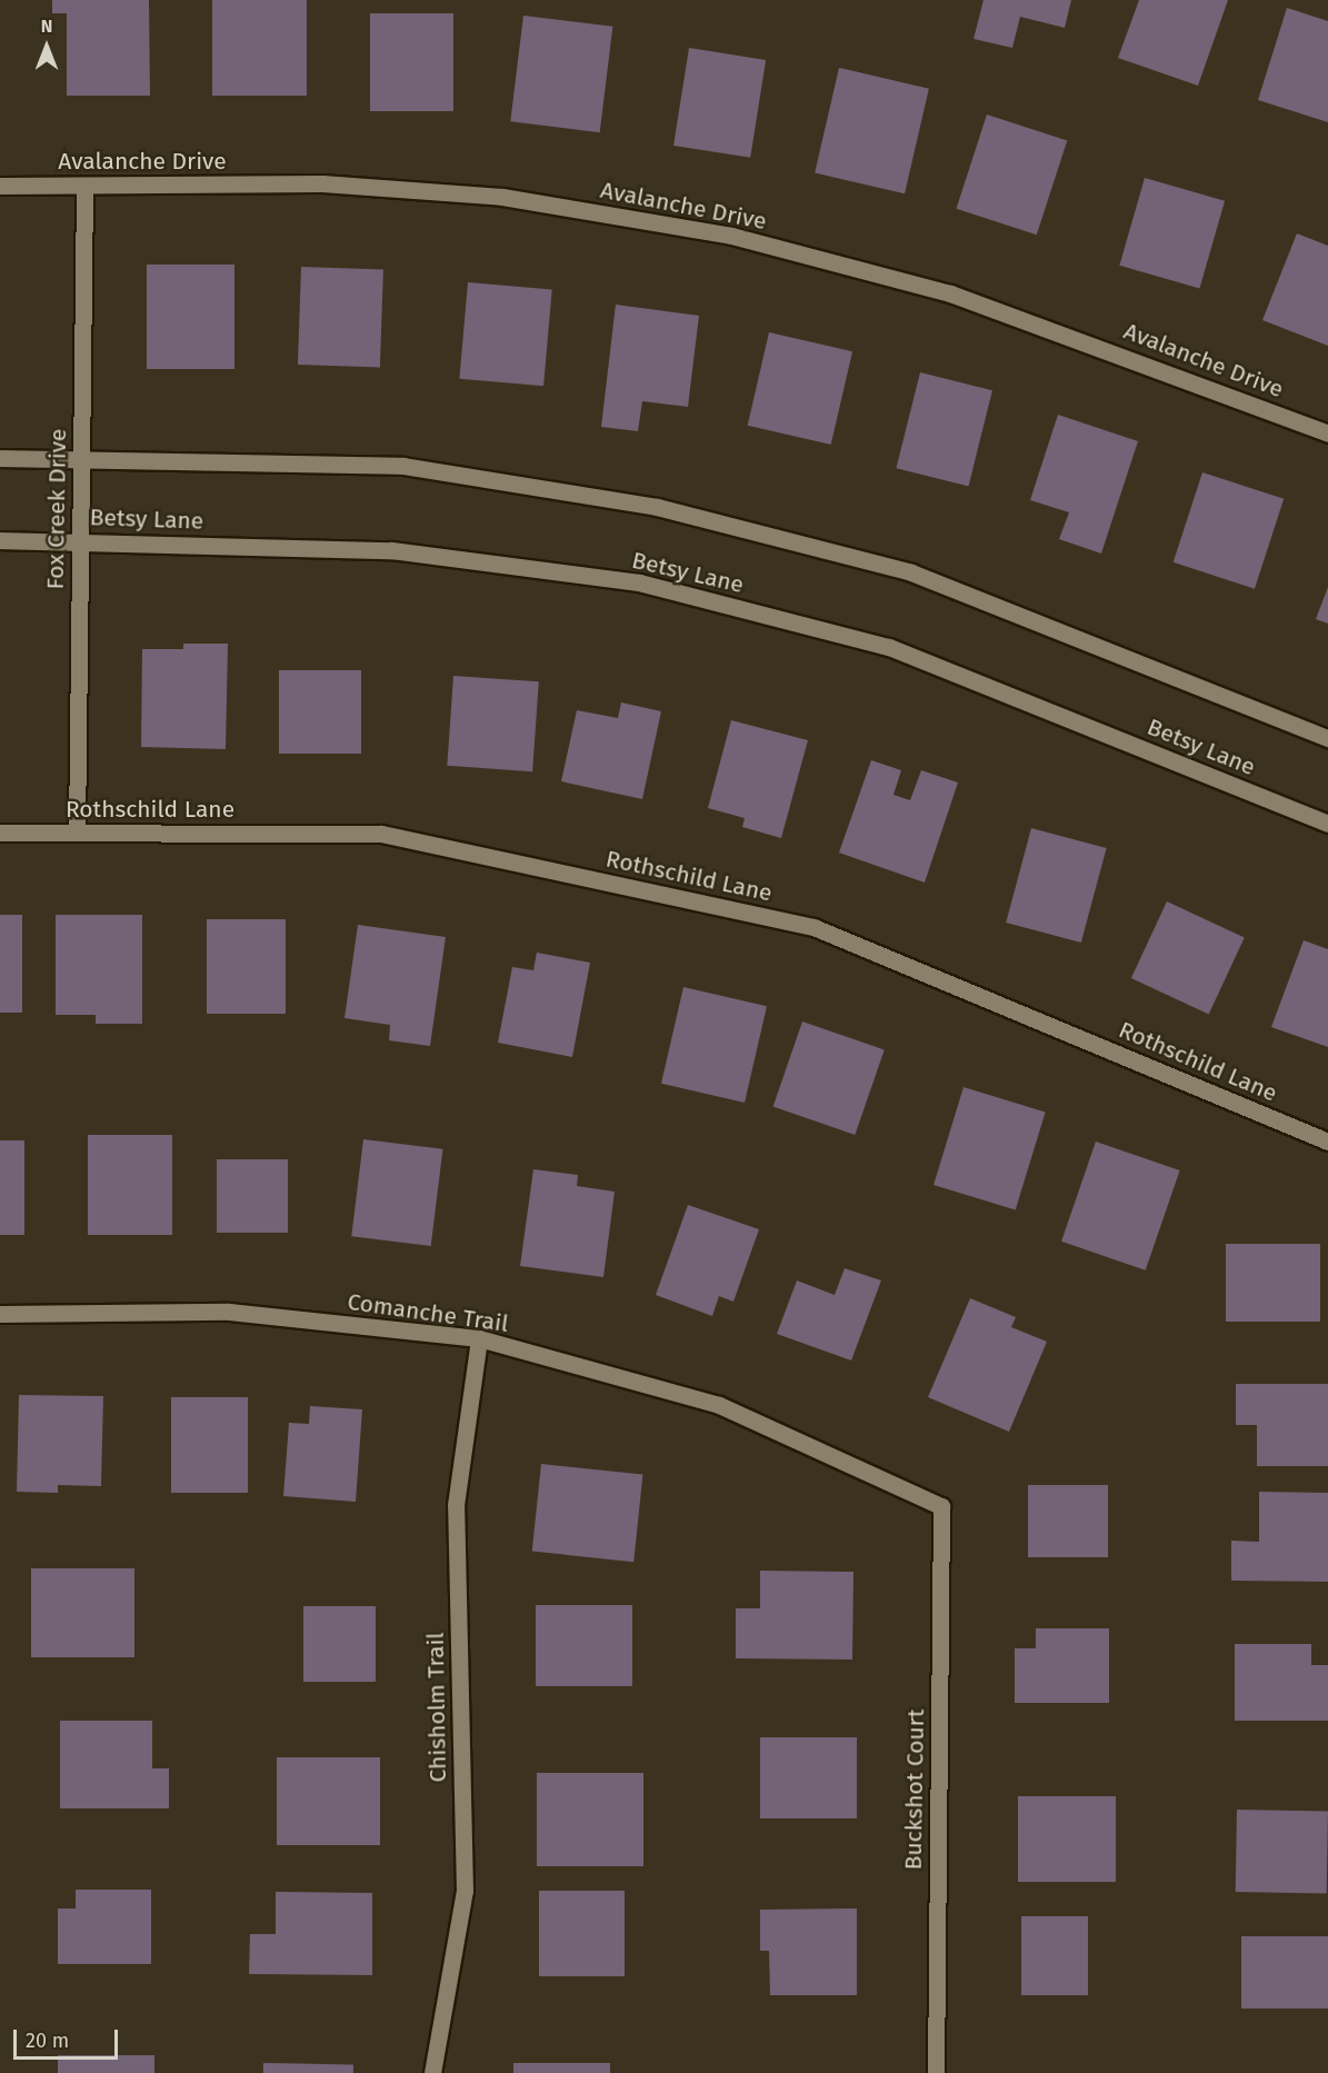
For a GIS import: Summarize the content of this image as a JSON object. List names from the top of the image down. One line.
{"streets":{"street":["Avalanche Drive","Fox Creek Drive","Betsy Lane","Rothschild Lane","Comanche Trail","Chisholm Trail","Buckshot Court"]},"crossings":[["Avalanche Drive","Fox Creek Drive"],["Fox Creek Drive","Betsy Lane"],["Fox Creek Drive","Rothschild Lane"],["Comanche Trail","Chisholm Trail"],["Comanche Trail","Buckshot Court"]],"scale_bar":"20 m","north":"top"}
